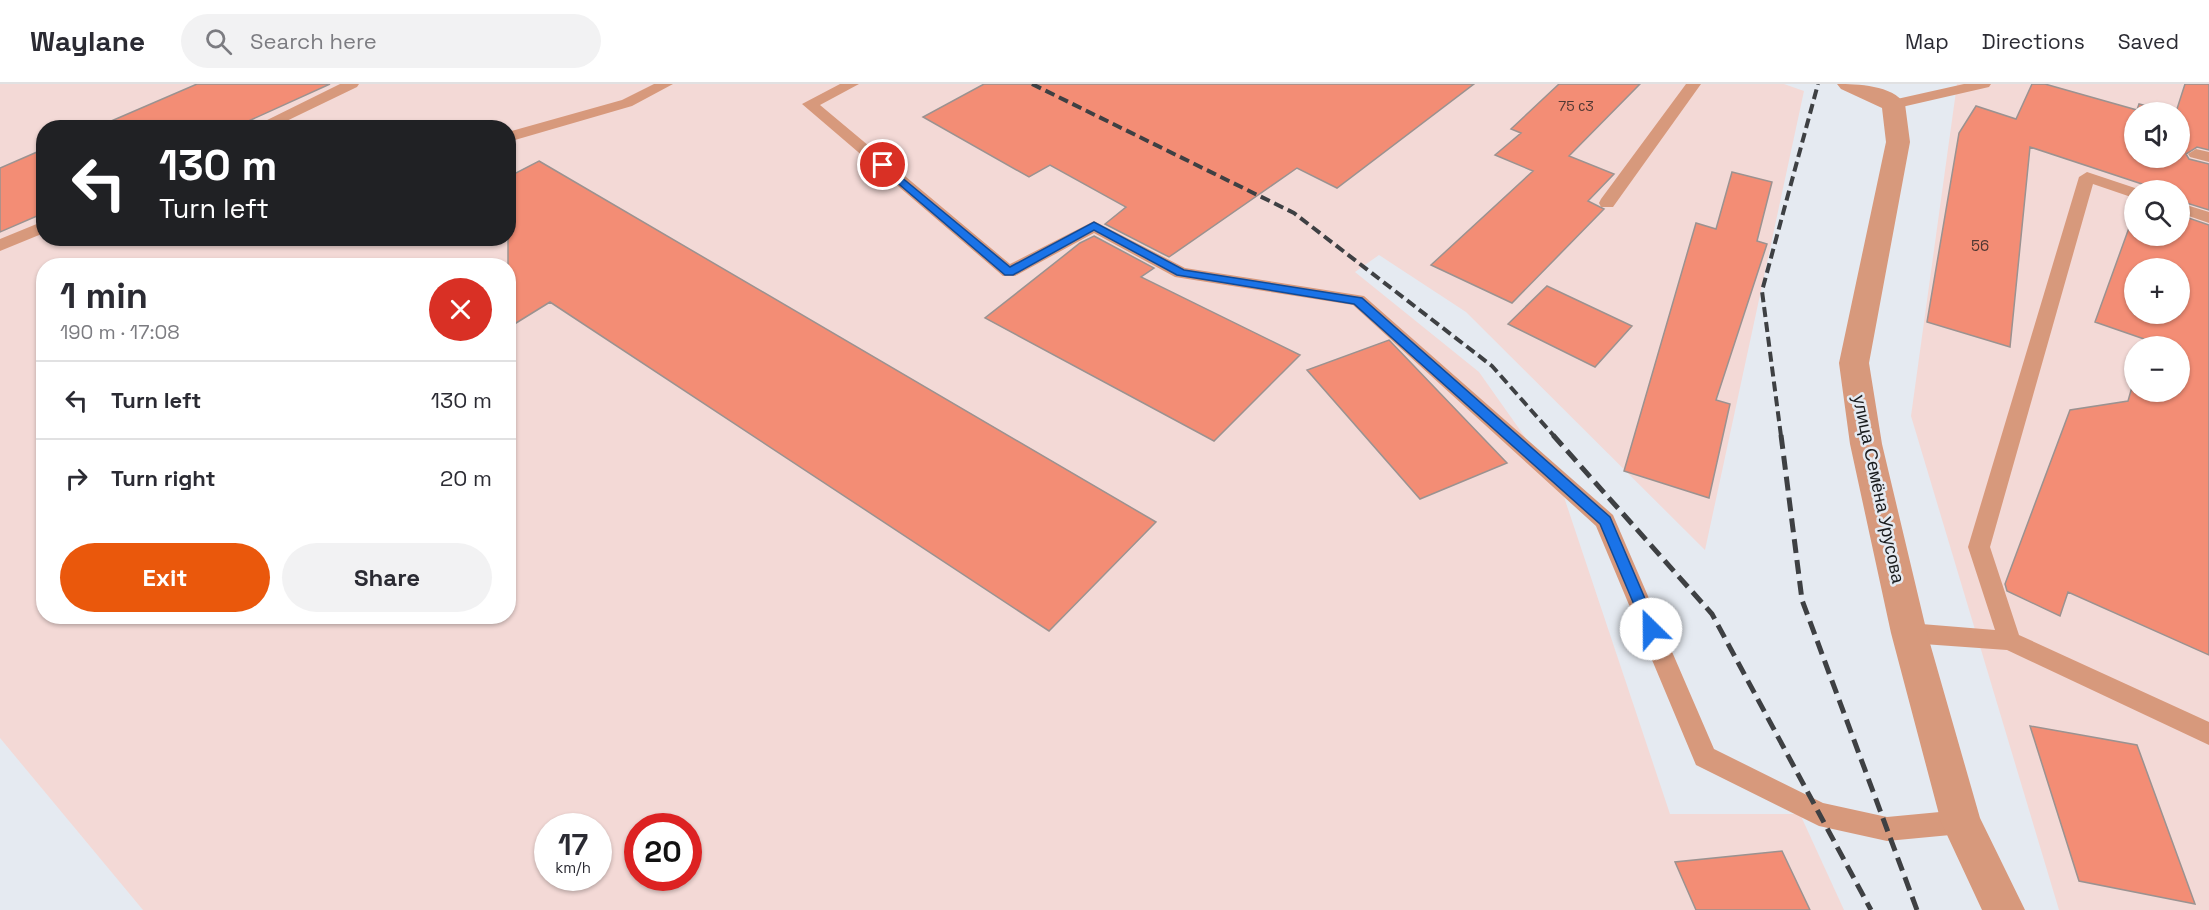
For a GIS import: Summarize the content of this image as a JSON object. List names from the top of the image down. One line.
{"streets":{"street":["улица Семёна Урусова"]},"house_numbers":["75 с3","56"],"page":{"header":"Waylane","search":"Search here","nav":["Map","Directions","Saved"],"map_buttons":["+","−"],"turn":["130 m","Turn left"],"heading":["1 min","190 m · 17:08"],"list":[{"name":"Turn left","value":"130 m"},{"name":"Turn right","value":"20 m"}],"buttons":["Exit","Share"],"speed":"17 km/h","limit":"20"}}
